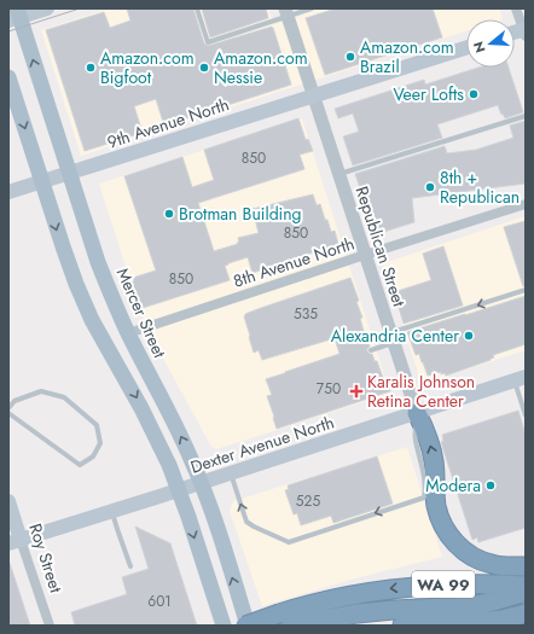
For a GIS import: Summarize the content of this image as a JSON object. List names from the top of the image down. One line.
{"streets":{"highway":["WA 99"],"main road":["9th Avenue North","Mercer Street","Dexter Avenue North","Roy Street"],"street":["Republican Street","8th Avenue North"]},"crossings":[["9th Avenue North","Republican Street"],["9th Avenue North","Mercer Street"],["Republican Street","8th Avenue North"],["Republican Street","Dexter Avenue North"],["8th Avenue North","Mercer Street"],["Mercer Street","Dexter Avenue North"],["Mercer Street","WA 99"],["Dexter Avenue North","Roy Street"]],"places":{"other":["Amazon.com Brazil","Amazon.com Bigfoot","Amazon.com Nessie","Veer Lofts","8th + Republican","Brotman Building","Alexandria Center","Modera"],"health":["Karalis Johnson Retina Center"]},"house_numbers":["850","850","850","535","750","525","601"],"north":"left"}
